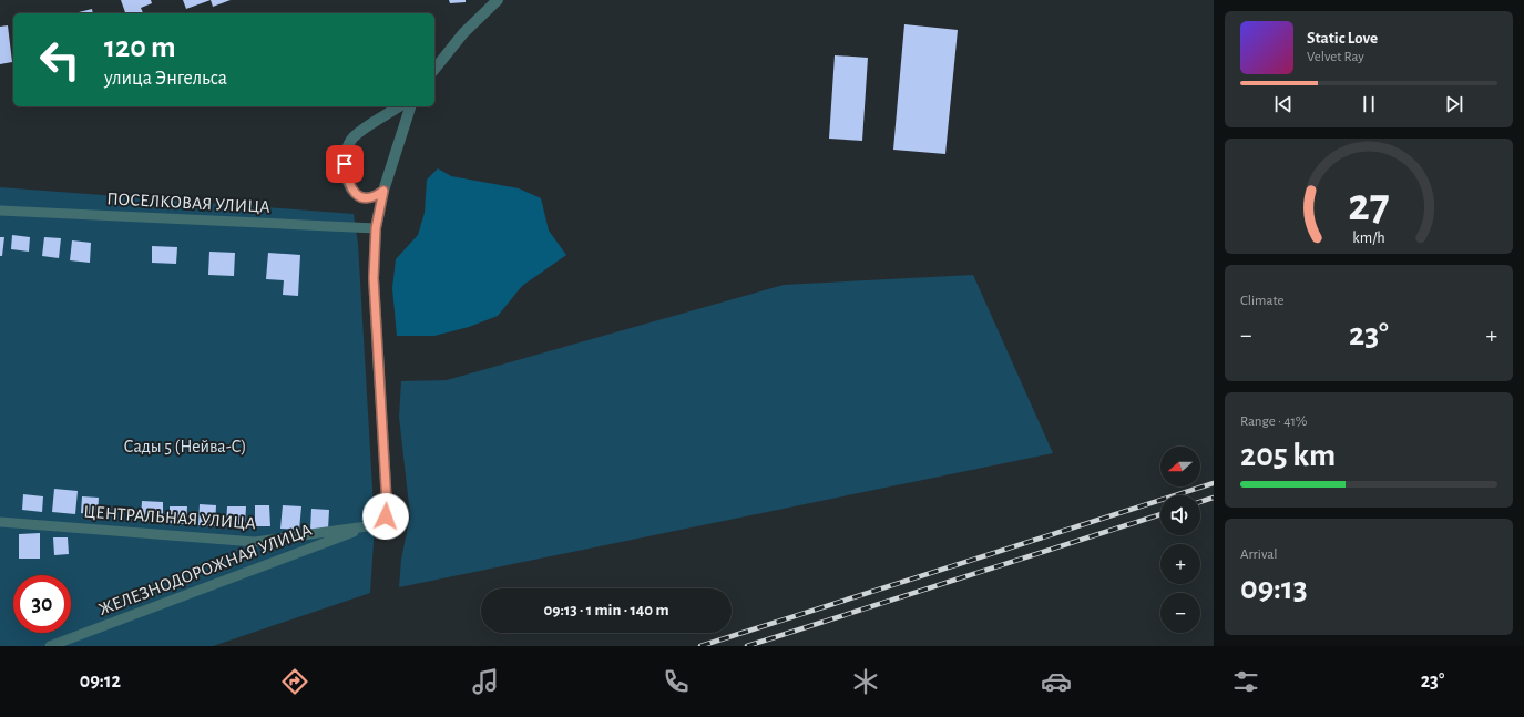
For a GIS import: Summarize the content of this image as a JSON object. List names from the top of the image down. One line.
{"streets":{"lane":["ПОСЕЛКОВАЯ УЛИЦА","ЦЕНТРАЛЬНАЯ УЛИЦА","ЖЕЛЕЗНОДОРОЖНАЯ УЛИЦА"]},"crossings":[["ЦЕНТРАЛЬНАЯ УЛИЦА","ЖЕЛЕЗНОДОРОЖНАЯ УЛИЦА"]],"parks":["Сады 5 (Нейва-С)"],"north":"left","page":{"turn":["120 m","улица Энгельса"],"song":["Static Love","Velvet Ray"],"tile":["Climate",["Range · 41%","205 km"],["Arrival","09:13"]],"heat":["−","23°","+"],"map_buttons":["+","−"],"limit":"30","trip":"09:13 · 1 min · 140 m","tabs":["09:12","23°"],"gauge":["27","km/h"]}}
